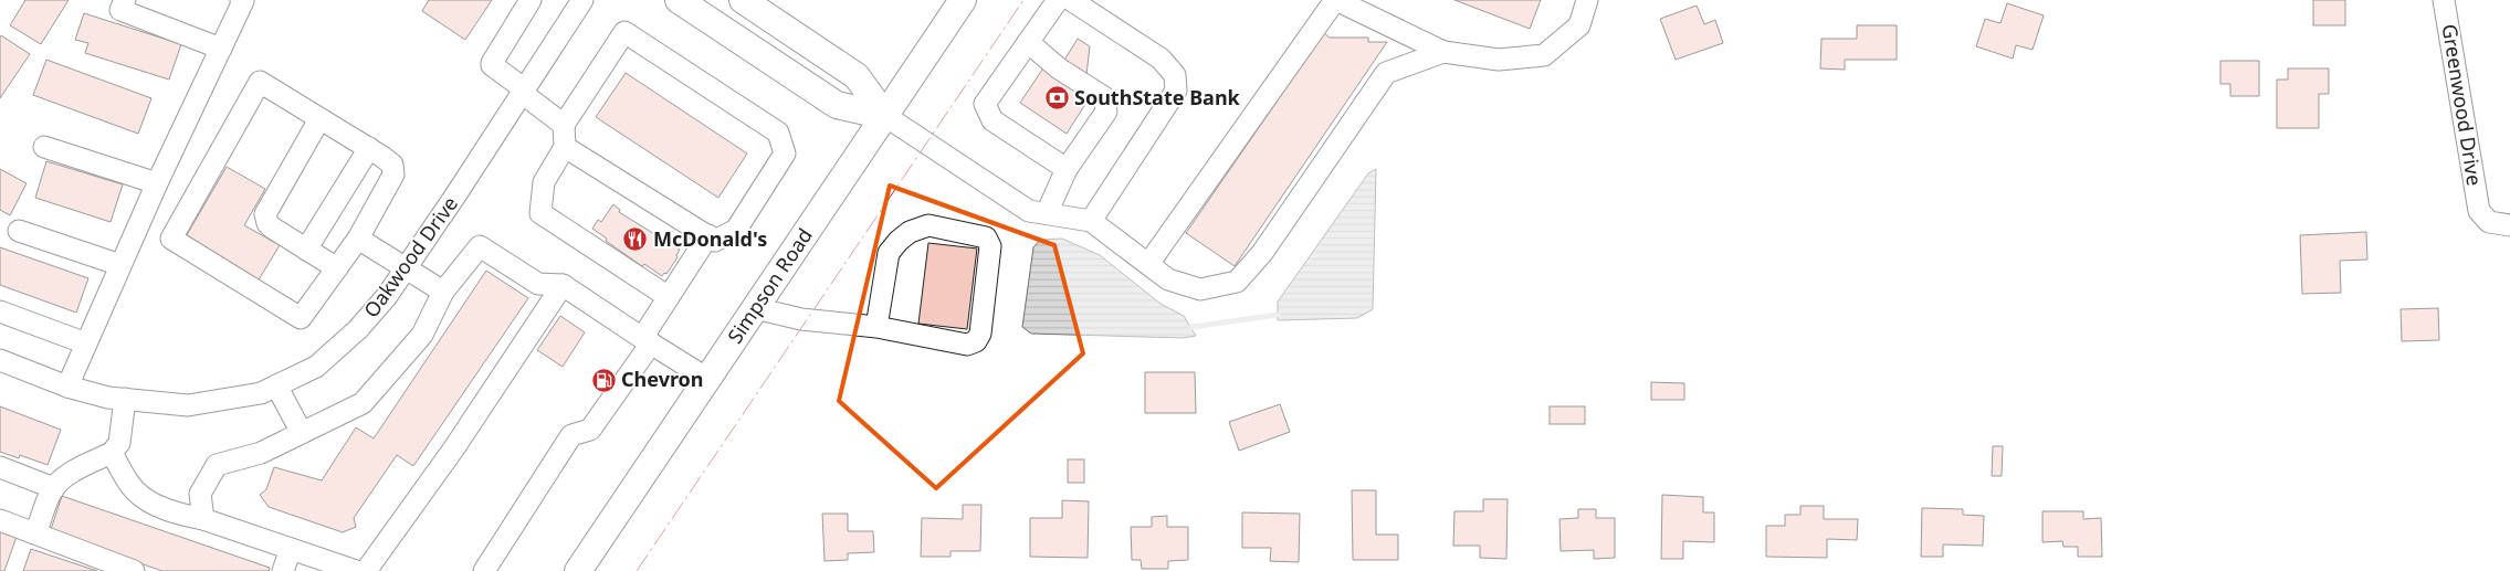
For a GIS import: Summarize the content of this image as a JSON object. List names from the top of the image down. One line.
{"streets":{"main road":["Simpson Road"],"street":["Greenwood Drive","Oakwood Drive"]},"places":{"bank":["SouthState Bank"],"restaurant":["McDonald's"],"fuel station":["Chevron"]}}
